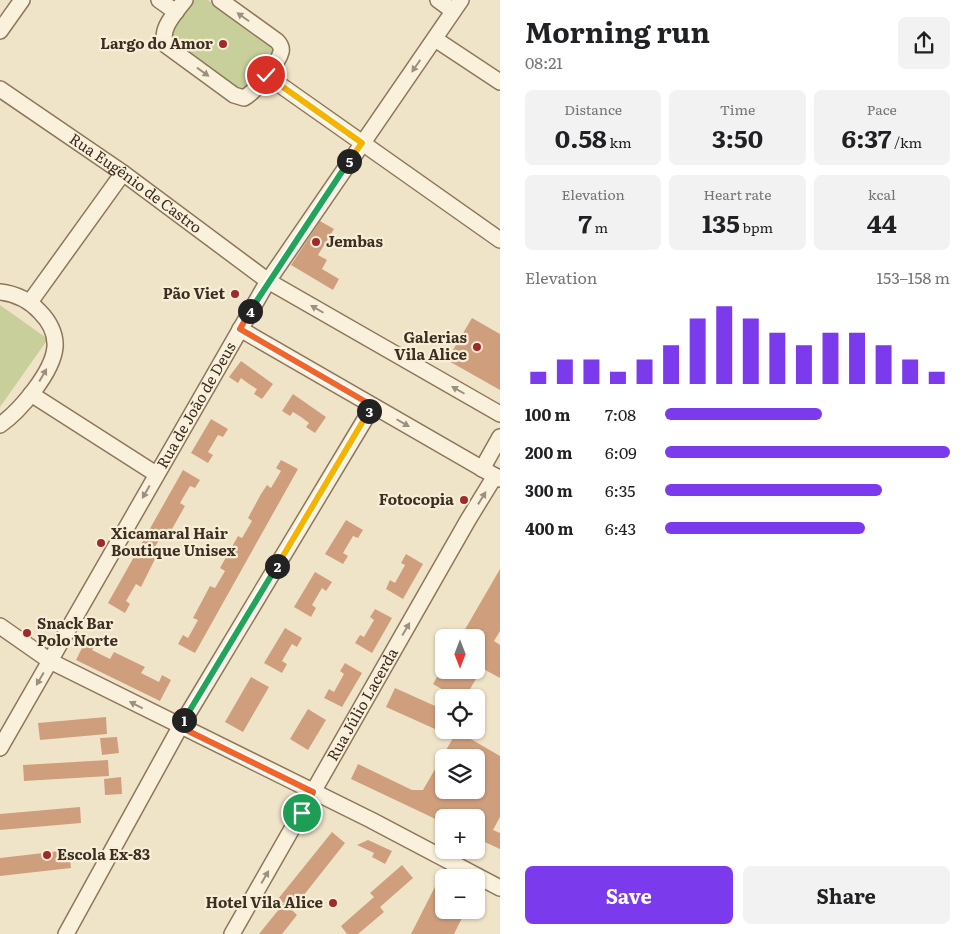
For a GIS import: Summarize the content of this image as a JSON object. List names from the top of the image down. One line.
{"streets":{"street":["Rua Eugênio de Castro","Rua de João de Deus","Rua Júlio Lacerda"]},"crossings":[["Rua Eugênio de Castro","Rua de João de Deus"]],"one_way":["Rua de João de Deus","Rua Júlio Lacerda"],"places":["Largo do Amor","Jembas","Pão Viet","Galerias Vila Alice","Fotocopia","Xicamaral Hair Boutique Unisex","Snack Bar Polo Norte","Escola Ex-83","Hotel Vila Alice"],"north":"bottom","page":{"heading":["Morning run","08:21"],"stats":[["Distance","0.58 km"],["Time","3:50"],["Pace","6:37 /km"],["Elevation","7 m"],["Heart rate","135 bpm"],["kcal","44"]],"pins":["5","4","3","2","1"],"chart":["Elevation","153–158 m"],"list":[{"name":"100 m","note":"7:08"},{"name":"200 m","note":"6:09"},{"name":"300 m","note":"6:35"},{"name":"400 m","note":"6:43"}],"map_buttons":["+","−"],"buttons":["Save","Share"]}}
